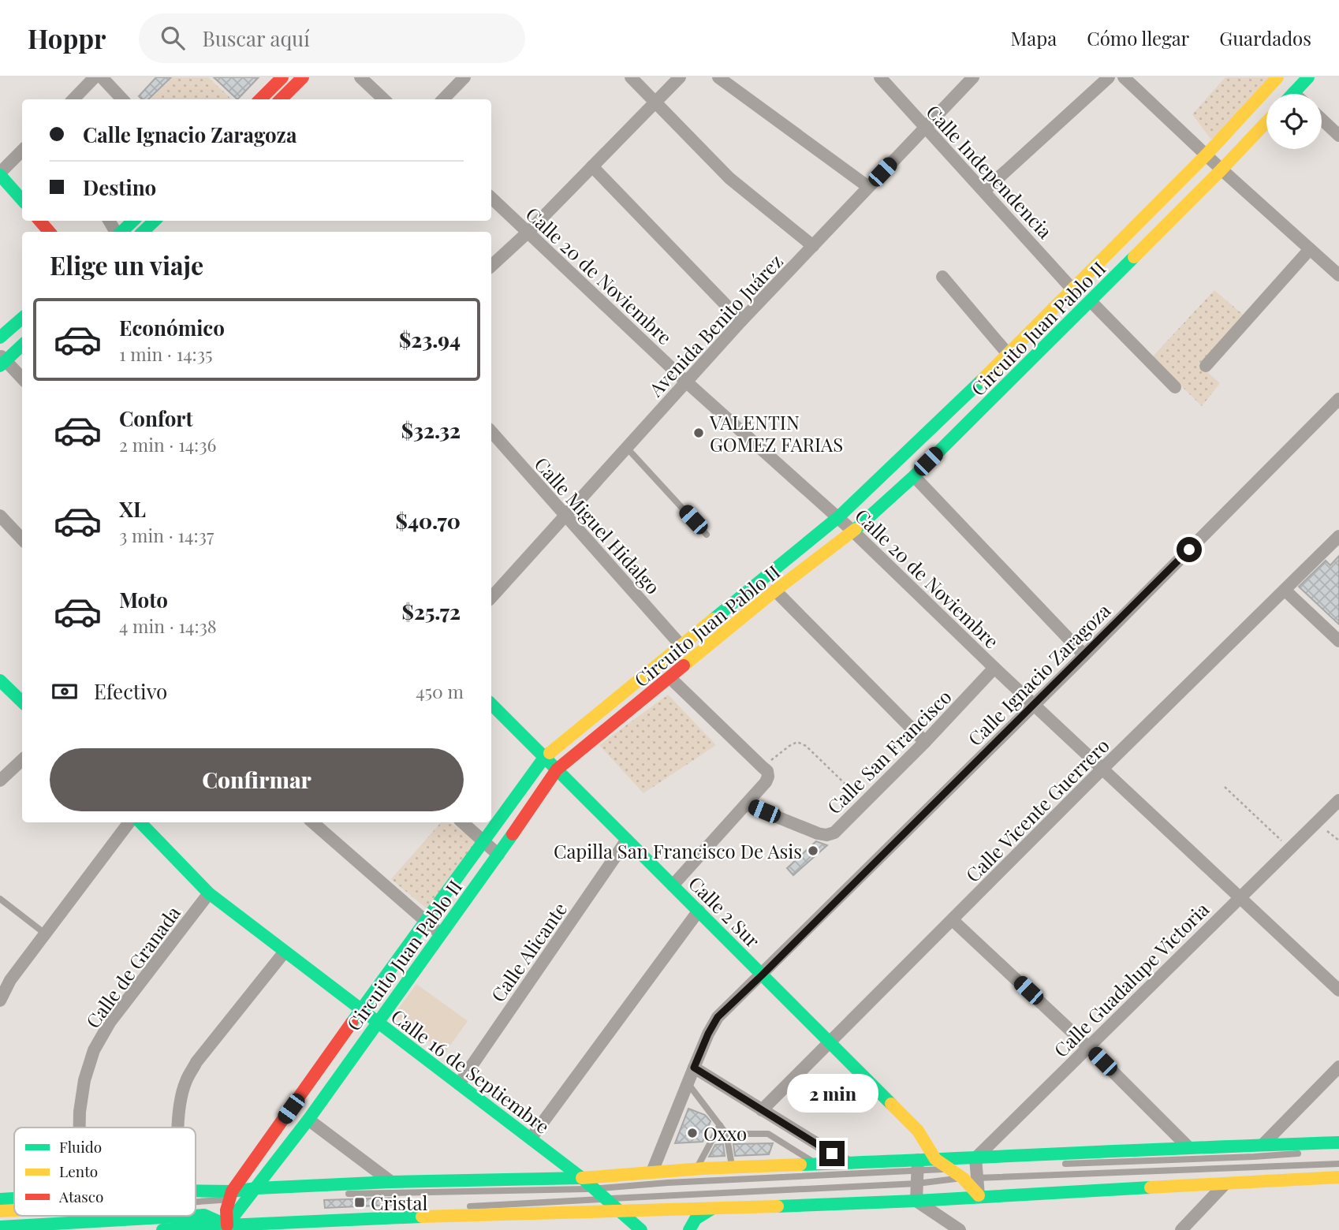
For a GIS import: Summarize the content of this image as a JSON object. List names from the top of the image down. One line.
{"streets":{"main road":["Circuito Juan Pablo II","Calle 2 Sur","Calle 16 de Septiembre"],"street":["Calle Independencia","Calle 20 de Noviembre","Avenida Benito Juárez","Calle Miguel Hidalgo","Calle Ignacio Zaragoza","Calle San Francisco","Calle Vicente Guerrero","Calle Alicante","Calle de Granada","Calle Guadalupe Victoria"]},"crossings":[["Calle Independencia","Avenida Benito Juárez"],["Calle Independencia","Circuito Juan Pablo II"],["Calle 20 de Noviembre","Avenida Benito Juárez"],["Calle 20 de Noviembre","Circuito Juan Pablo II"],["Calle 20 de Noviembre","Calle Ignacio Zaragoza"],["Calle 20 de Noviembre","Calle San Francisco"],["Calle 20 de Noviembre","Calle Vicente Guerrero"],["Calle 20 de Noviembre","Calle Guadalupe Victoria"],["Avenida Benito Juárez","Calle Miguel Hidalgo"],["Circuito Juan Pablo II","Calle Miguel Hidalgo"],["Circuito Juan Pablo II","Calle 2 Sur"],["Circuito Juan Pablo II","Calle 16 de Septiembre"],["Calle Ignacio Zaragoza","Calle 2 Sur"],["Calle Vicente Guerrero","Calle 2 Sur"],["Calle 2 Sur","Calle Alicante"],["Calle 2 Sur","Calle Guadalupe Victoria"],["Calle Alicante","Calle 16 de Septiembre"],["Calle de Granada","Calle 16 de Septiembre"]],"places":{"other":["VALENTIN GOMEZ FARIAS","Capilla San Francisco De Asis","Oxxo"],"transit":["Cristal"]},"legend":["Fluido","Lento","Atasco"],"page":{"header":"Hoppr","search":"Buscar aquí","nav":["Mapa","Cómo llegar","Guardados"],"banner":["Calle Ignacio Zaragoza","Destino"],"heading":"Elige un viaje","list":[{"name":"Económico","note":"1 min · 14:35","value":"$23.94"},{"name":"Confort","note":"2 min · 14:36","value":"$32.32"},{"name":"XL","note":"3 min · 14:37","value":"$40.70"},{"name":"Moto","note":"4 min · 14:38","value":"$25.72"}],"pay":["Efectivo","450 m"],"buttons":"Confirmar","bubble":"2 min"}}
